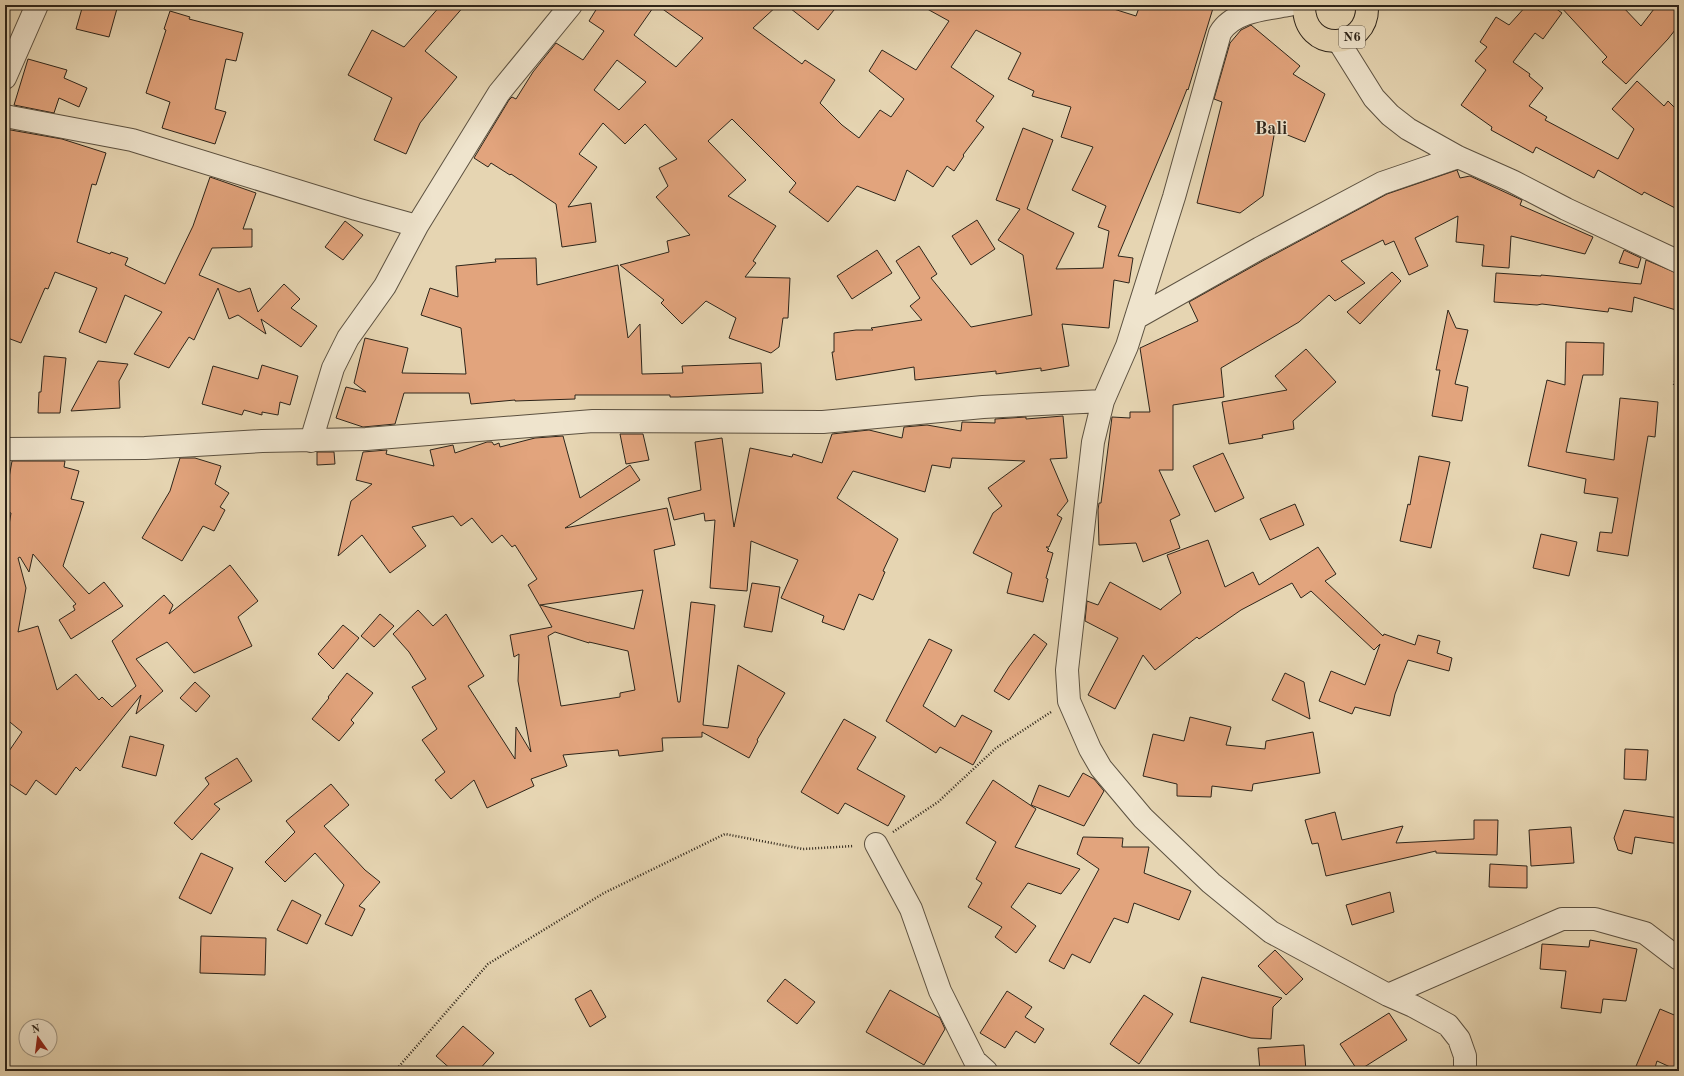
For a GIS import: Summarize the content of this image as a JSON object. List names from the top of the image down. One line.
{"streets":{"highway":["N6"]},"districts":["Bali"],"north":"top"}
